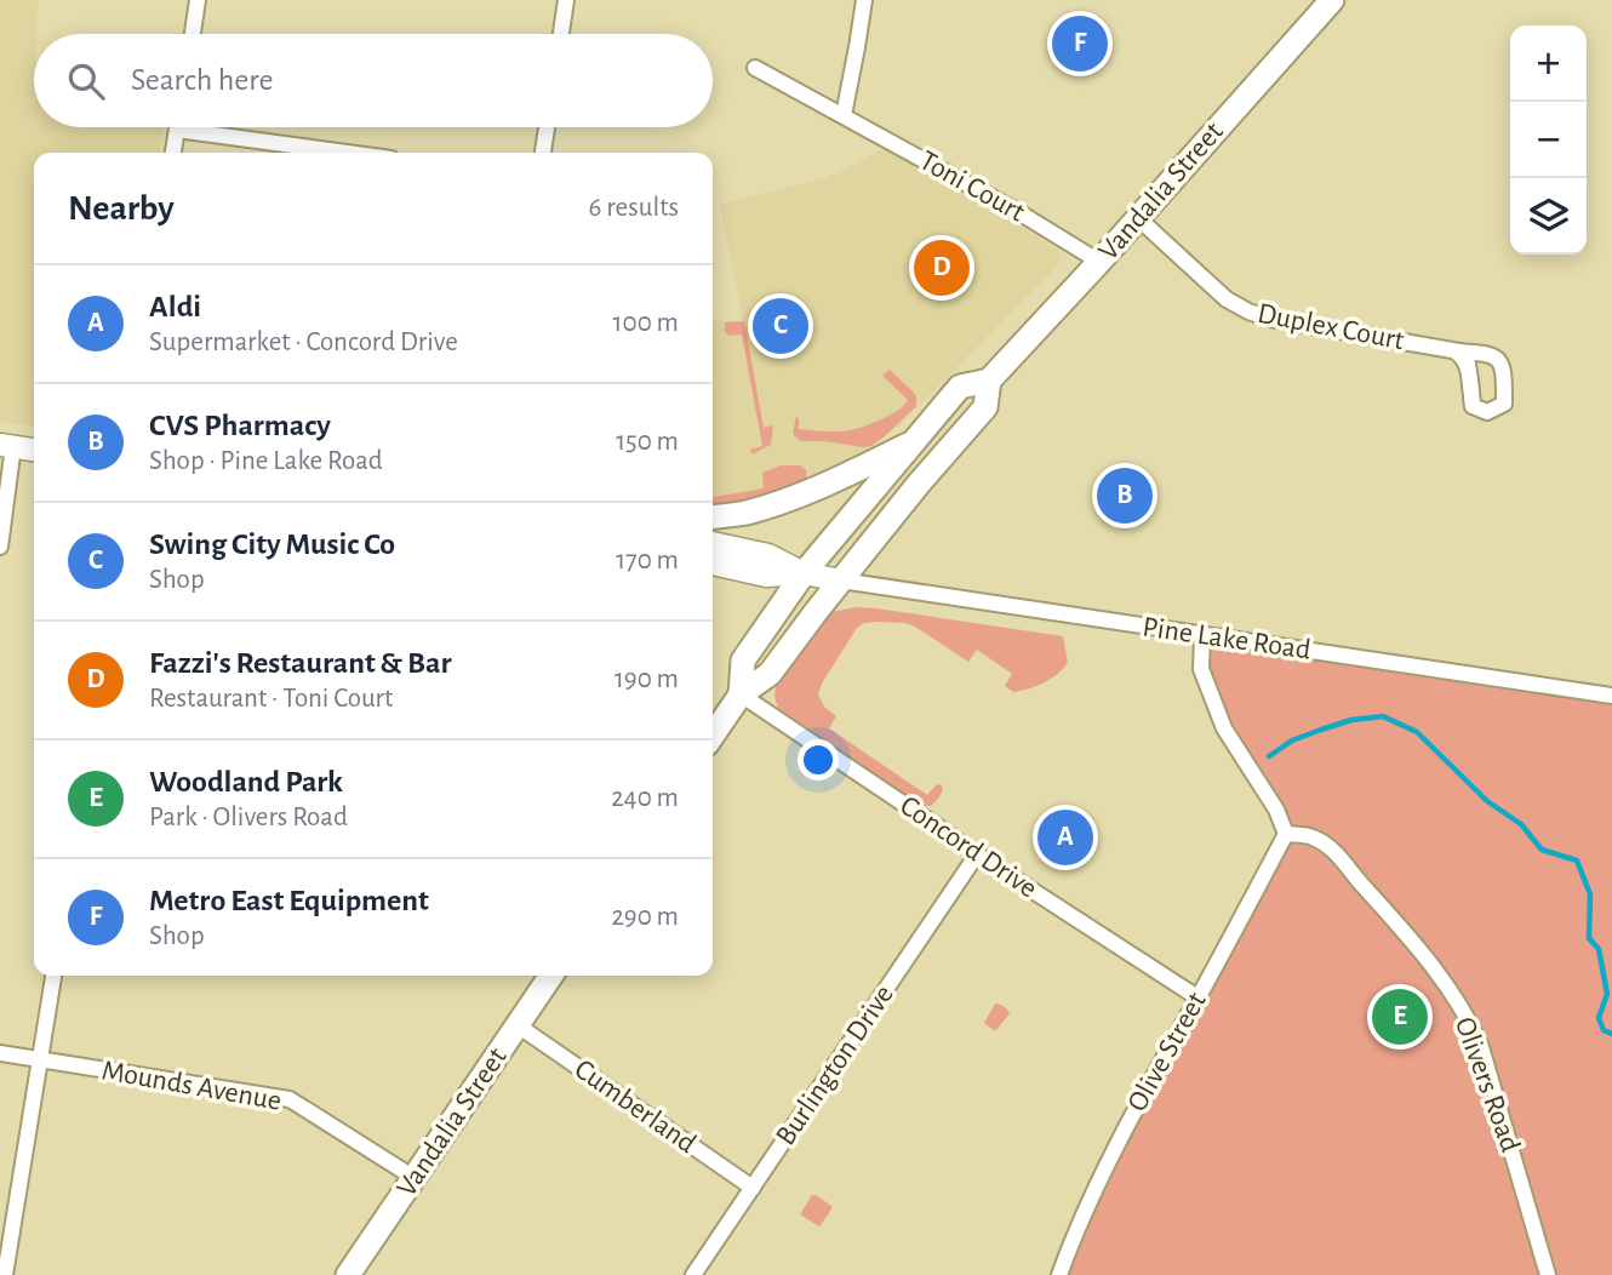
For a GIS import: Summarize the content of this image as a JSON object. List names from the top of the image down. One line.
{"streets":{"main road":["Vandalia Street"],"street":["Toni Court","Duplex Court","Pine Lake Road","Concord Drive","Olive Street","Burlington Drive","Olivers Road","Mounds Avenue","Cumberland"]},"crossings":[["Toni Court","Vandalia Street"],["Vandalia Street","Duplex Court"],["Vandalia Street","Pine Lake Road"],["Vandalia Street","Concord Drive"],["Vandalia Street","Mounds Avenue"],["Vandalia Street","Cumberland"],["Concord Drive","Olive Street"],["Concord Drive","Burlington Drive"],["Olive Street","Olivers Road"],["Burlington Drive","Cumberland"]],"page":{"pins":["F","D","C","B","A","E"],"map_buttons":["+","−"],"search":"Search here","heading":["Nearby","6 results"],"list":[{"mark":"A","name":"Aldi","note":"Supermarket · Concord Drive","value":"100 m"},{"mark":"B","name":"CVS Pharmacy","note":"Shop · Pine Lake Road","value":"150 m"},{"mark":"C","name":"Swing City Music Co","note":"Shop","value":"170 m"},{"mark":"D","name":"Fazzi's Restaurant & Bar","note":"Restaurant · Toni Court","value":"190 m"},{"mark":"E","name":"Woodland Park","note":"Park · Olivers Road","value":"240 m"},{"mark":"F","name":"Metro East Equipment","note":"Shop","value":"290 m"}]}}
